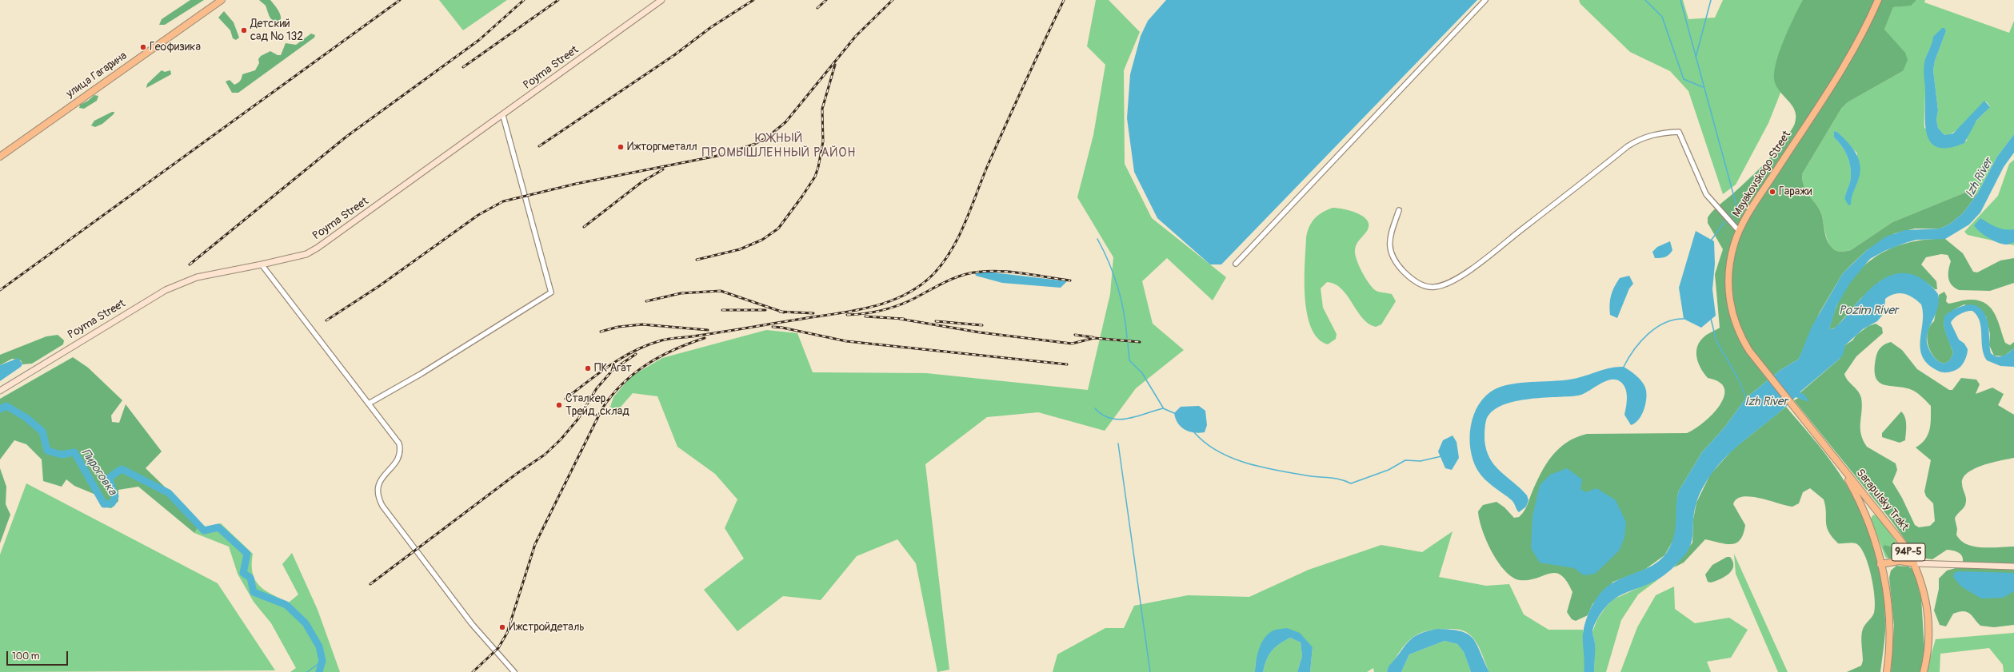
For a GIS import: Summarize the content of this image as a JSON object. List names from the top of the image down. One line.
{"streets":{"main road":["Poyma Street","улица Гагарина","Mayakovskogo Street","Sarapulsky Trakt","94Р-5"]},"crossings":[["Mayakovskogo Street","Sarapulsky Trakt"]],"districts":["ЮЖНЫЙ ПРОМЫШЛЕННЫЙ РАЙОН"],"water":["Izh River","Pozim River","Пироговка"],"places":["Детский сад № 132","Геофизика","Ижторгметалл","Гаражи","ПК Агат","Сталкер Трейд, склад","Ижстройдеталь"],"scale_bar":"100 m"}
